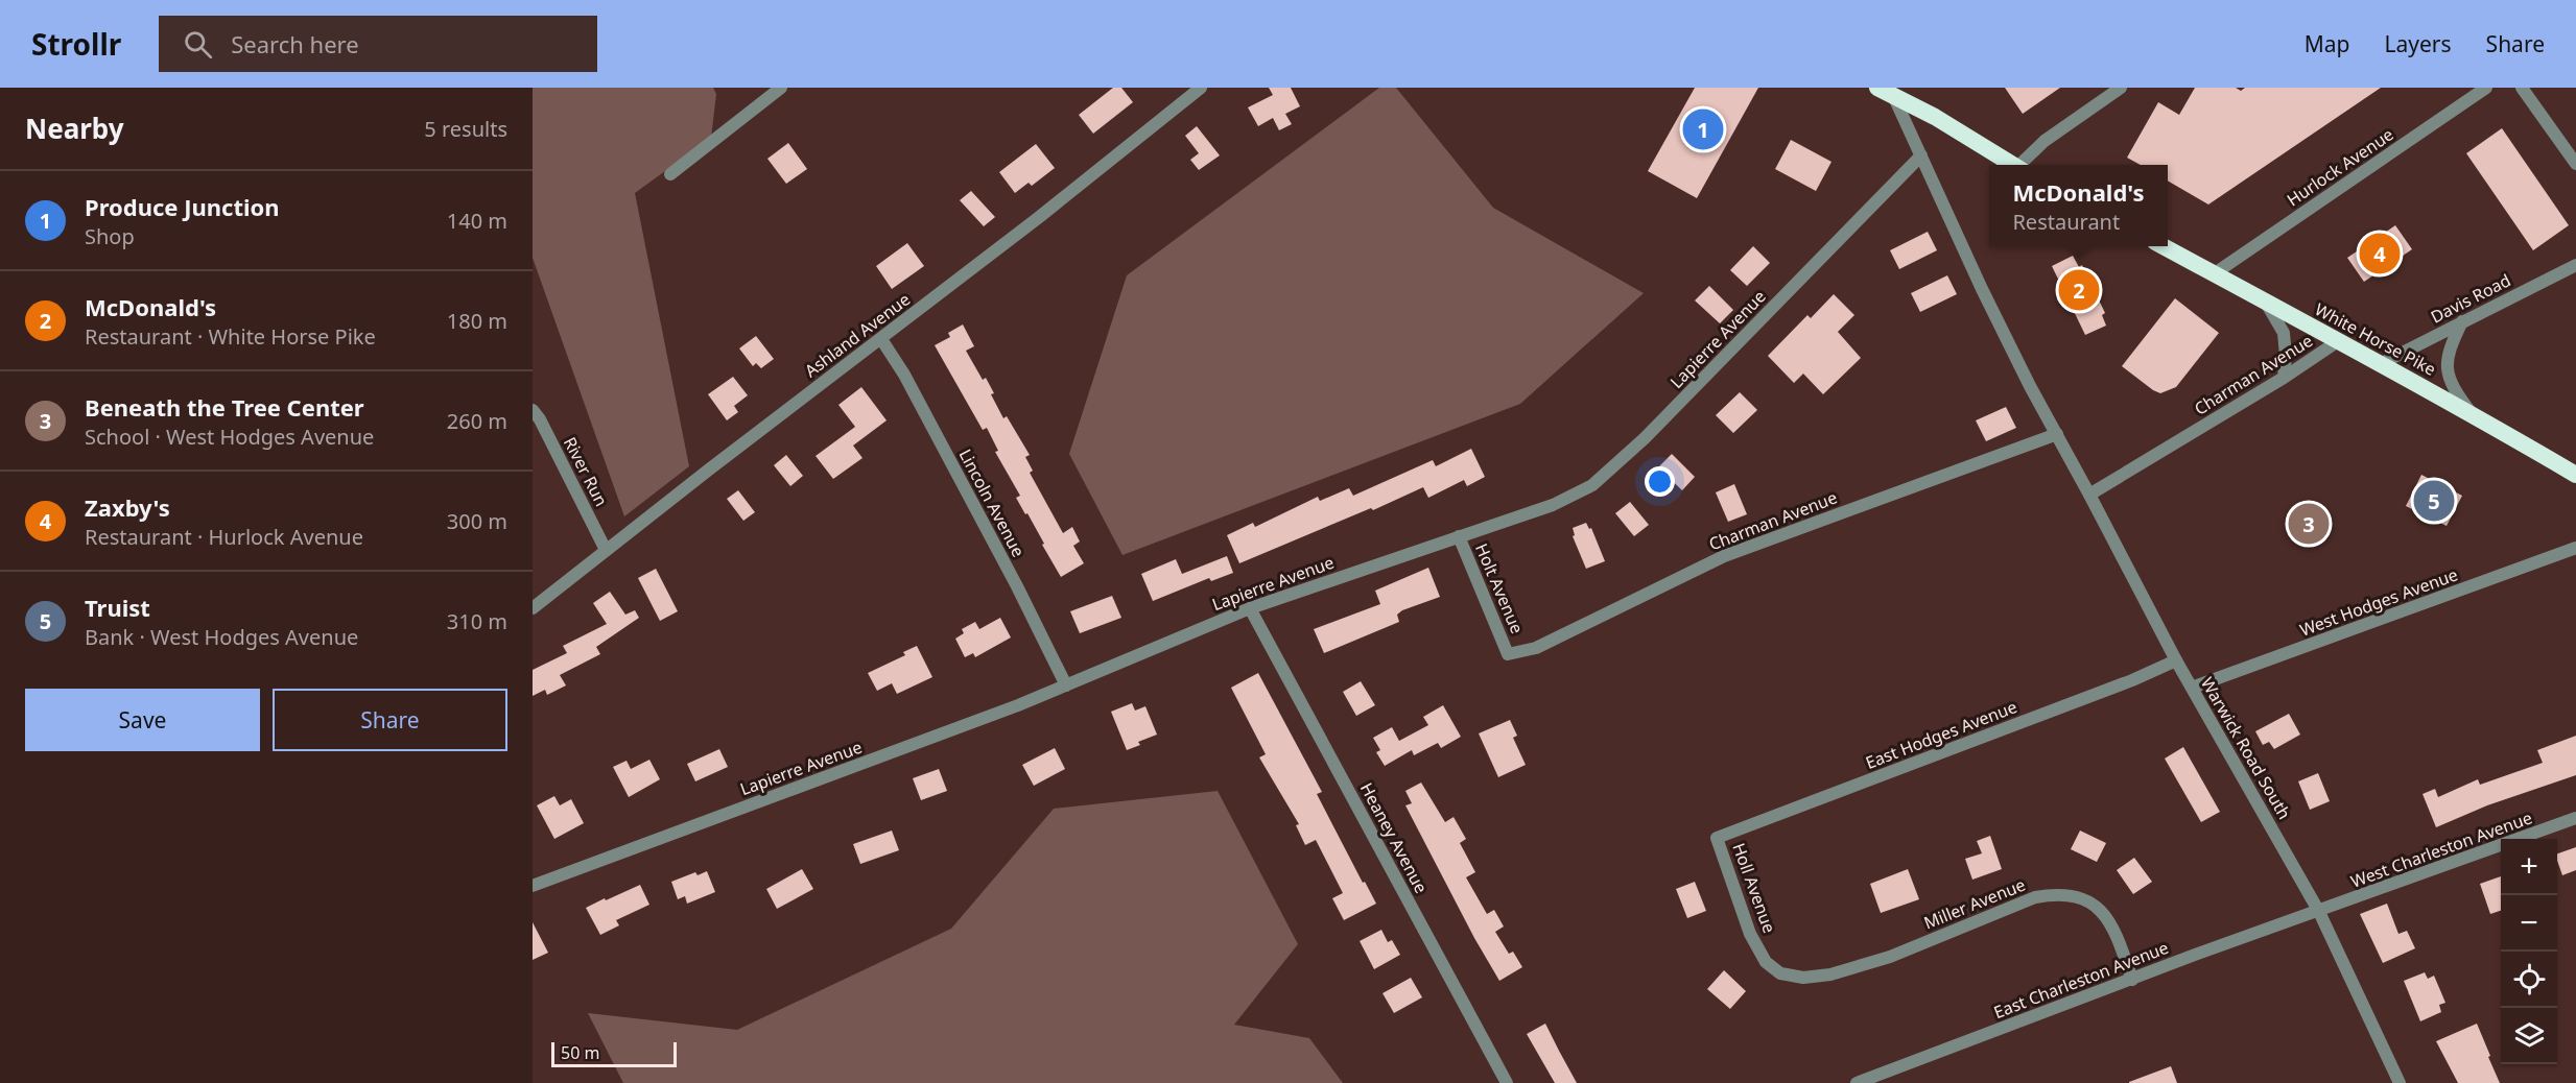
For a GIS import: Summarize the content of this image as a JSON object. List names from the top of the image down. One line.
{"streets":{"highway":["White Horse Pike"],"street":["Hurlock Avenue","Davis Road","Ashland Avenue","Lapierre Avenue","Charman Avenue","River Run","Lincoln Avenue","Holt Avenue","West Hodges Avenue","East Hodges Avenue","Warwick Road South","Heaney Avenue","West Charleston Avenue","Holl Avenue","Miller Avenue","East Charleston Avenue"]},"crossings":[["Hurlock Avenue","White Horse Pike"],["Davis Road","White Horse Pike"],["Ashland Avenue","River Run"],["Ashland Avenue","Lincoln Avenue"],["Lapierre Avenue","Lincoln Avenue"],["Lapierre Avenue","Holt Avenue"],["Lapierre Avenue","Warwick Road South"],["Lapierre Avenue","Heaney Avenue"],["White Horse Pike","Charman Avenue"],["Charman Avenue","Holt Avenue"],["Charman Avenue","Warwick Road South"],["West Hodges Avenue","Warwick Road South"],["East Hodges Avenue","Warwick Road South"],["East Hodges Avenue","Holl Avenue"],["Warwick Road South","West Charleston Avenue"],["Warwick Road South","East Charleston Avenue"],["West Charleston Avenue","East Charleston Avenue"],["Holl Avenue","Miller Avenue"],["Miller Avenue","East Charleston Avenue"]],"scale_bar":"50 m","page":{"header":"Strollr","search":"Search here","nav":["Map","Layers","Share"],"heading":["Nearby","5 results"],"pins":["1","4","2","5","3"],"popup":["McDonald's","Restaurant"],"list":[{"mark":"1","name":"Produce Junction","note":"Shop","value":"140 m"},{"mark":"2","name":"McDonald's","note":"Restaurant · White Horse Pike","value":"180 m"},{"mark":"3","name":"Beneath the Tree Center","note":"School · West Hodges Avenue","value":"260 m"},{"mark":"4","name":"Zaxby's","note":"Restaurant · Hurlock Avenue","value":"300 m"},{"mark":"5","name":"Truist","note":"Bank · West Hodges Avenue","value":"310 m"}],"buttons":["Save","Share"],"map_buttons":["+","−"],"scale":"50 m"}}
